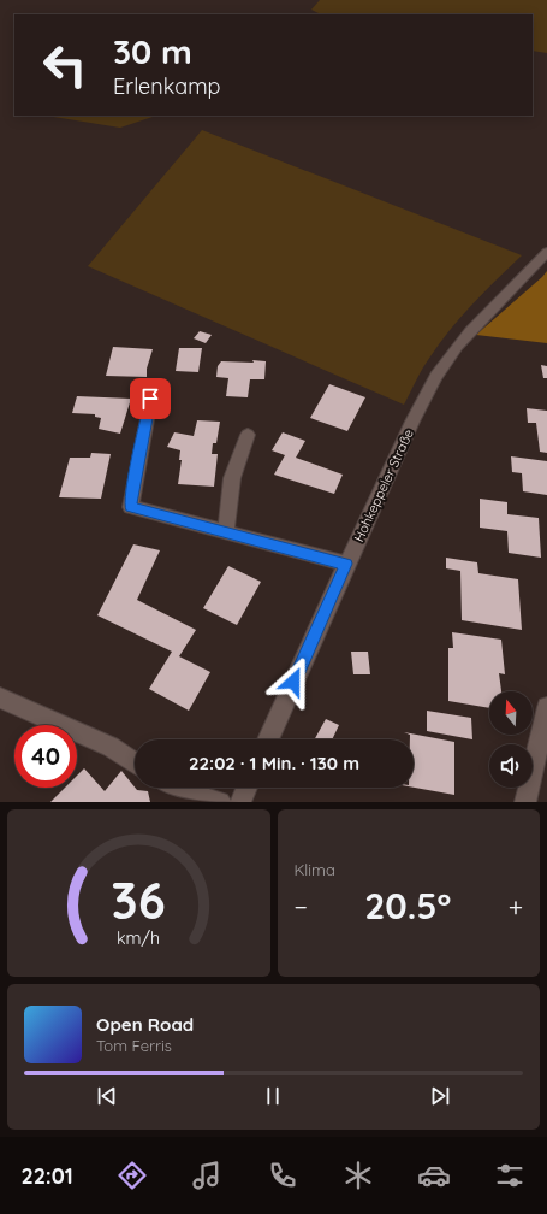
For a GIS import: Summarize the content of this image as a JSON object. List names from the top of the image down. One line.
{"streets":{"street":["Hohkeppeler Straße"]},"north":"top","page":{"turn":["30 m","Erlenkamp"],"limit":"40","trip":"22:02 · 1 Min. · 130 m","tile":"Klima","heat":["−","20.5°","+"],"song":["Open Road","Tom Ferris"],"tabs":"22:01","gauge":["36","km/h"]}}
